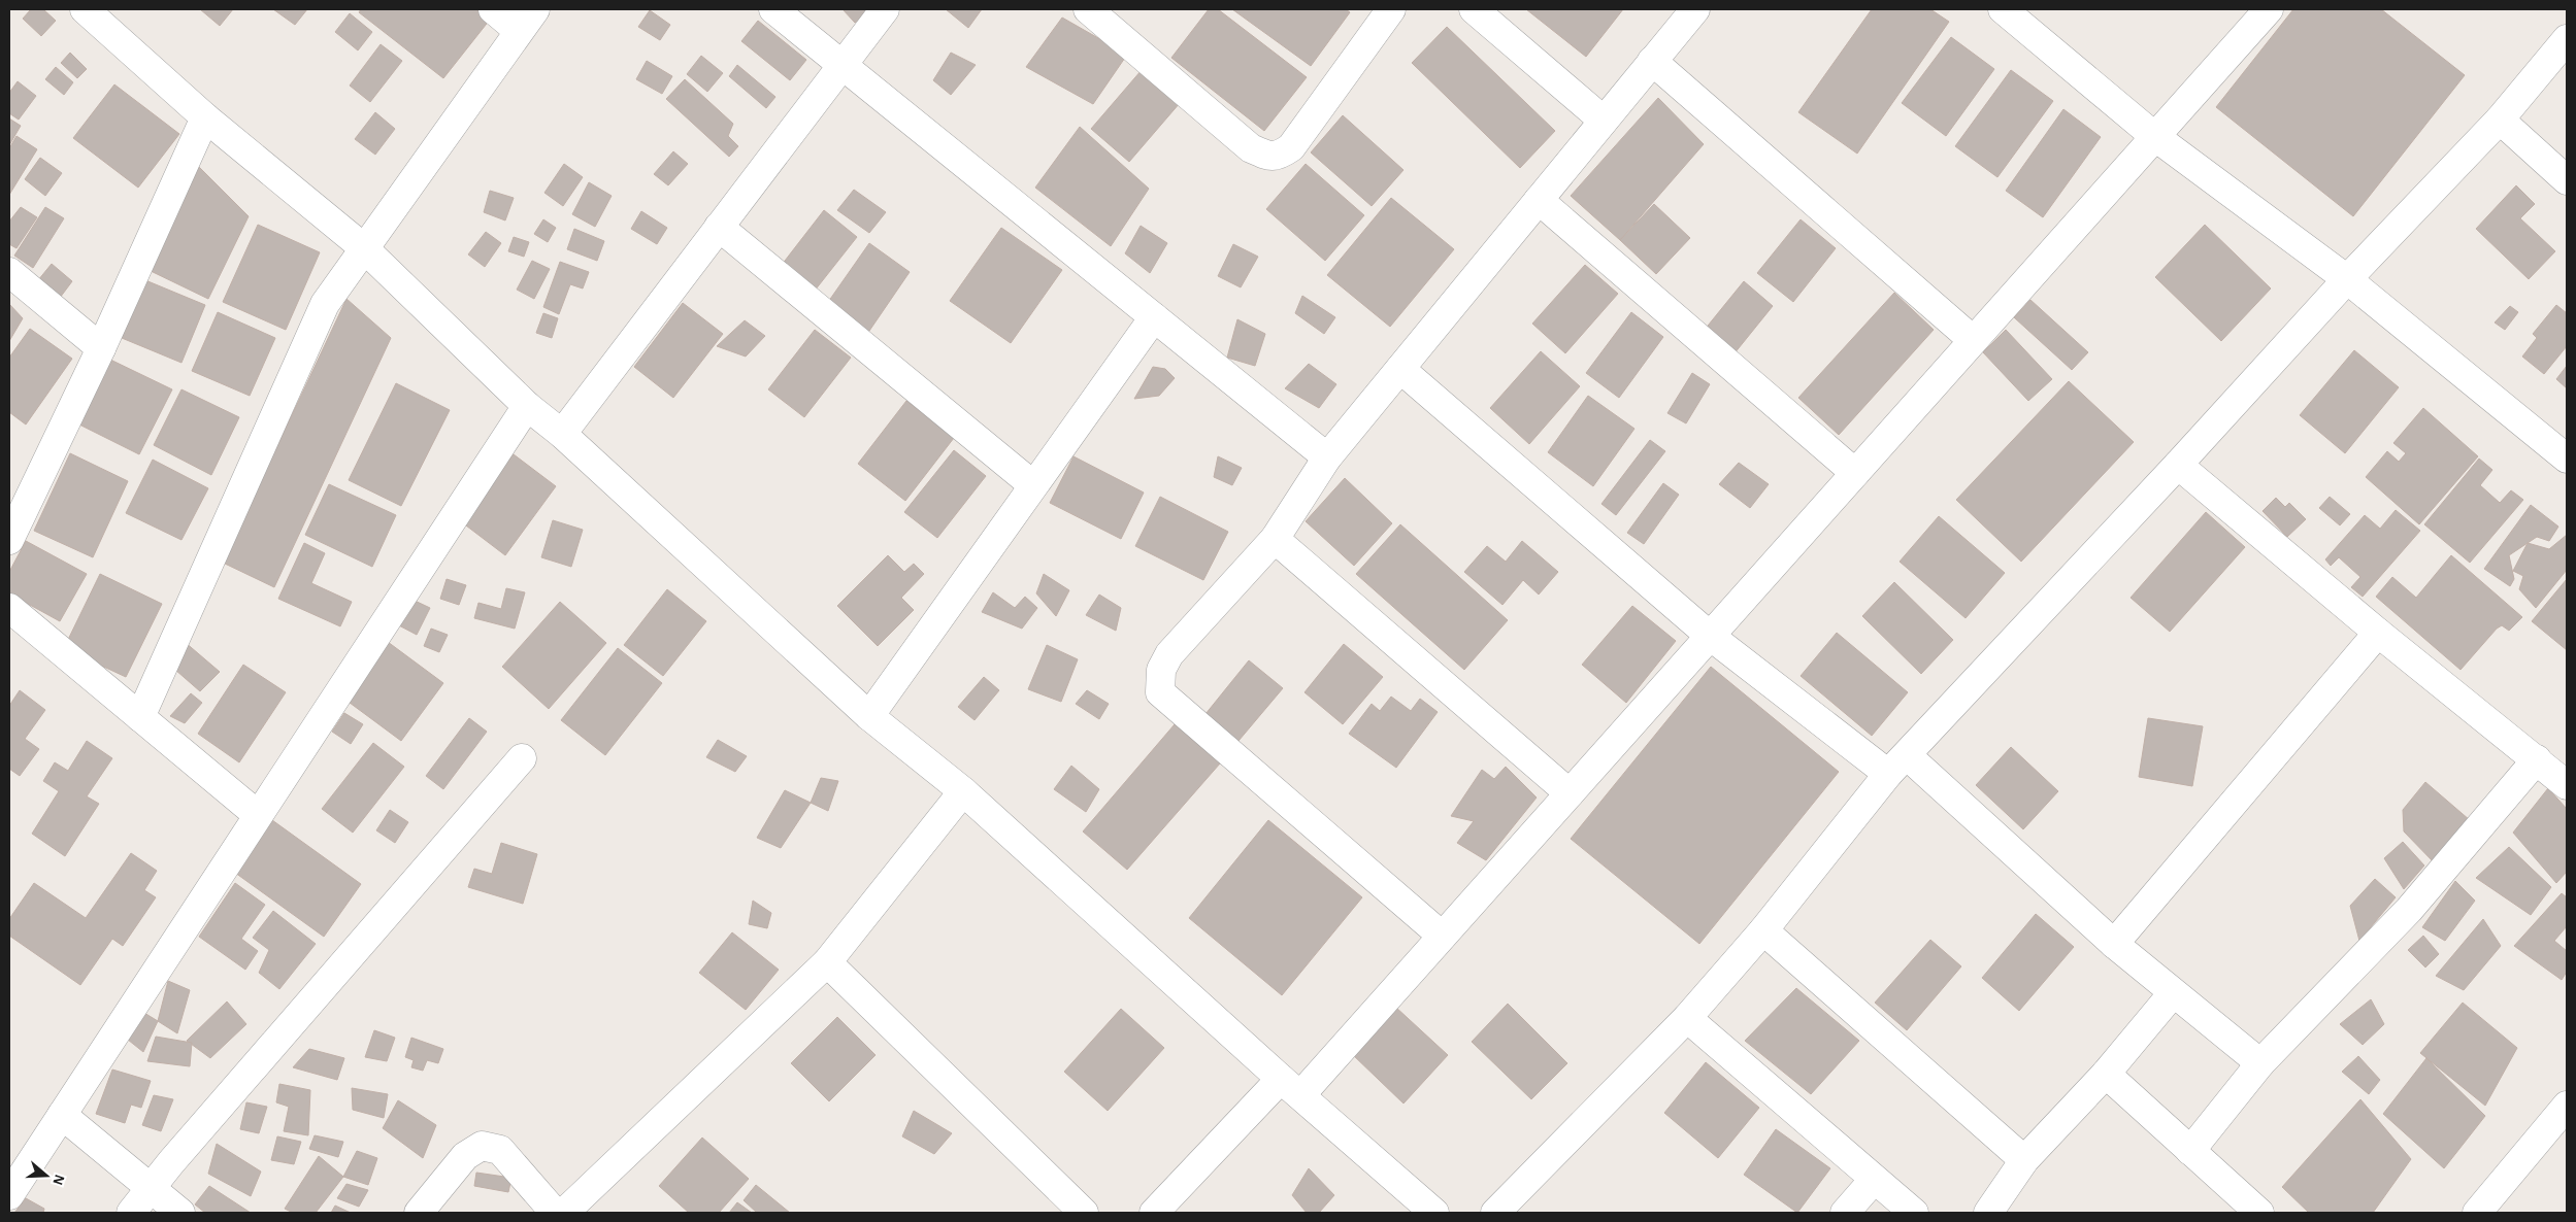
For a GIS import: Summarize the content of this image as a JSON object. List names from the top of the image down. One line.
{"north":"right"}
